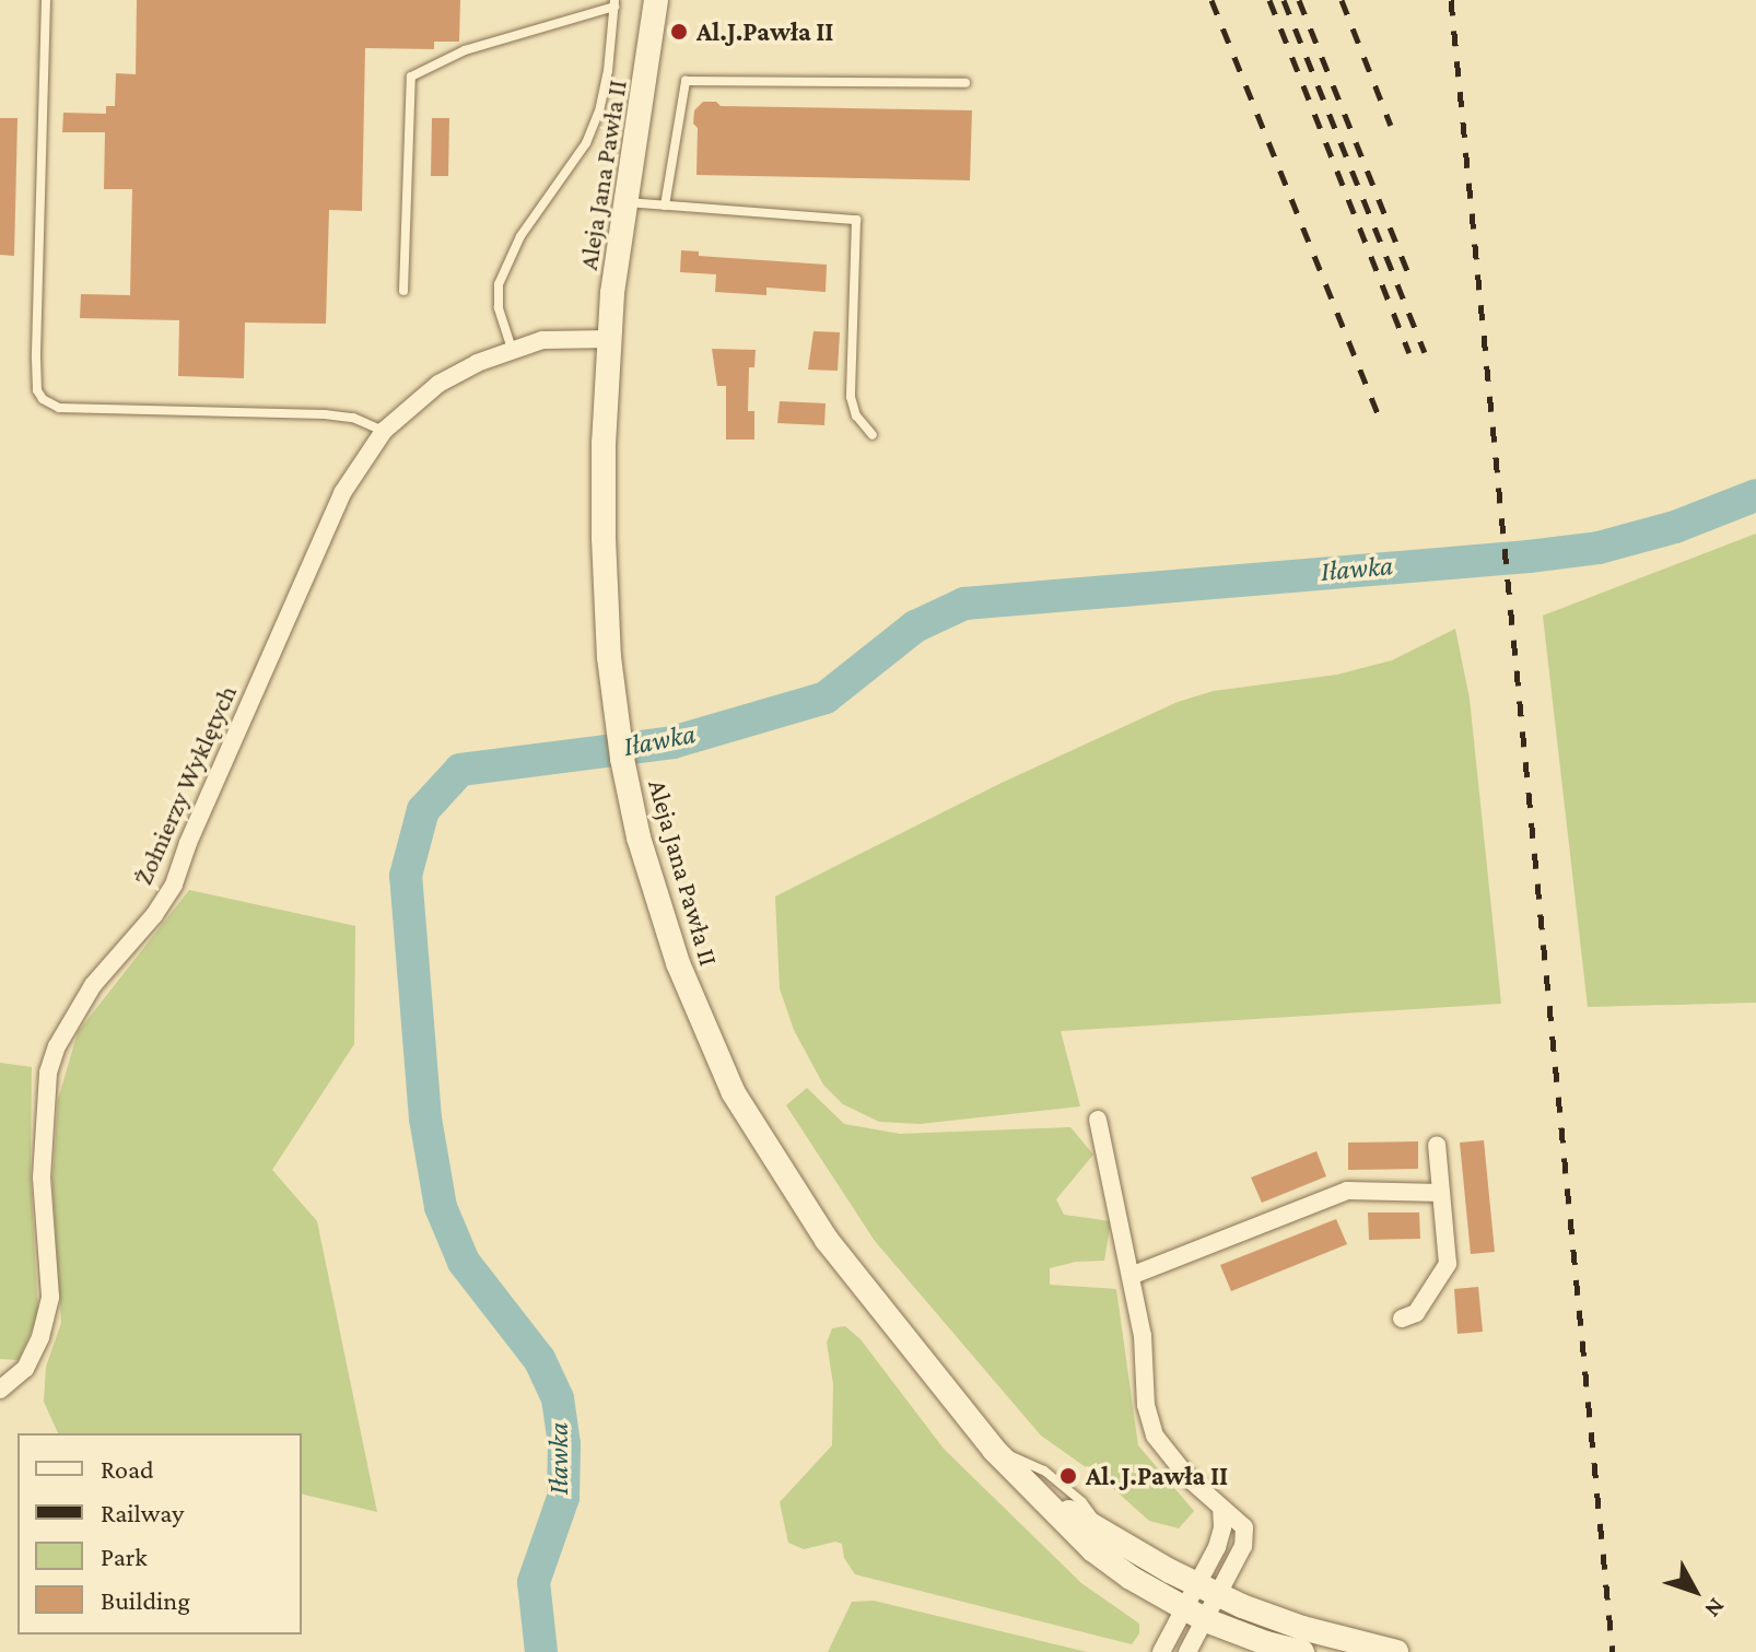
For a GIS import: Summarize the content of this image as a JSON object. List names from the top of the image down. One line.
{"streets":{"main road":["Aleja Jana Pawła II"],"street":["Żołnierzy Wyklętych"]},"crossings":[["Aleja Jana Pawła II","Żołnierzy Wyklętych"]],"water":["Iławka"],"places":["Al.J.Pawła II","Al. J.Pawła II"],"legend":["Road","Railway","Park","Building"],"north":"bottom right"}
